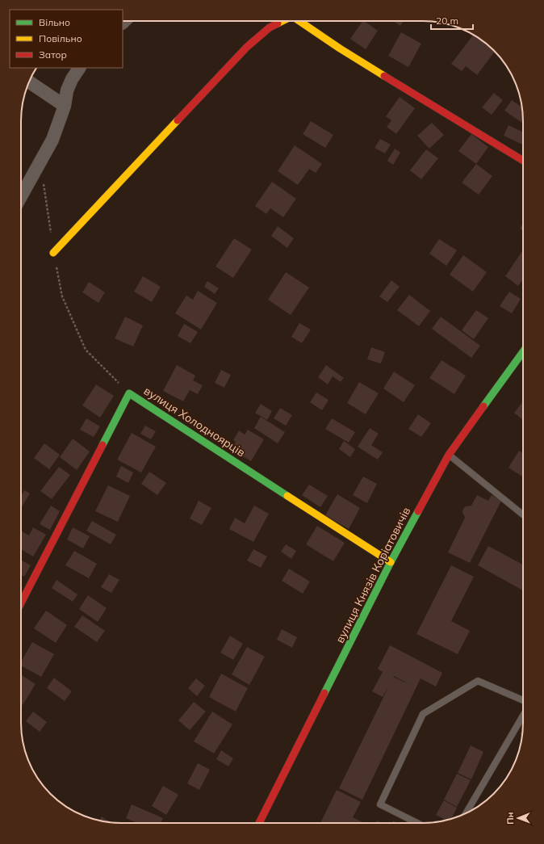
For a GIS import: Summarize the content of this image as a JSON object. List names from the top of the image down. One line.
{"streets":{"street":["вулиця Холодноярців","вулиця Князів Коріатовичів"]},"crossings":[["вулиця Холодноярців","вулиця Князів Коріатовичів"]],"legend":["Вільно","Повільно","Затор"],"scale_bar":"20 m","north":"left"}
